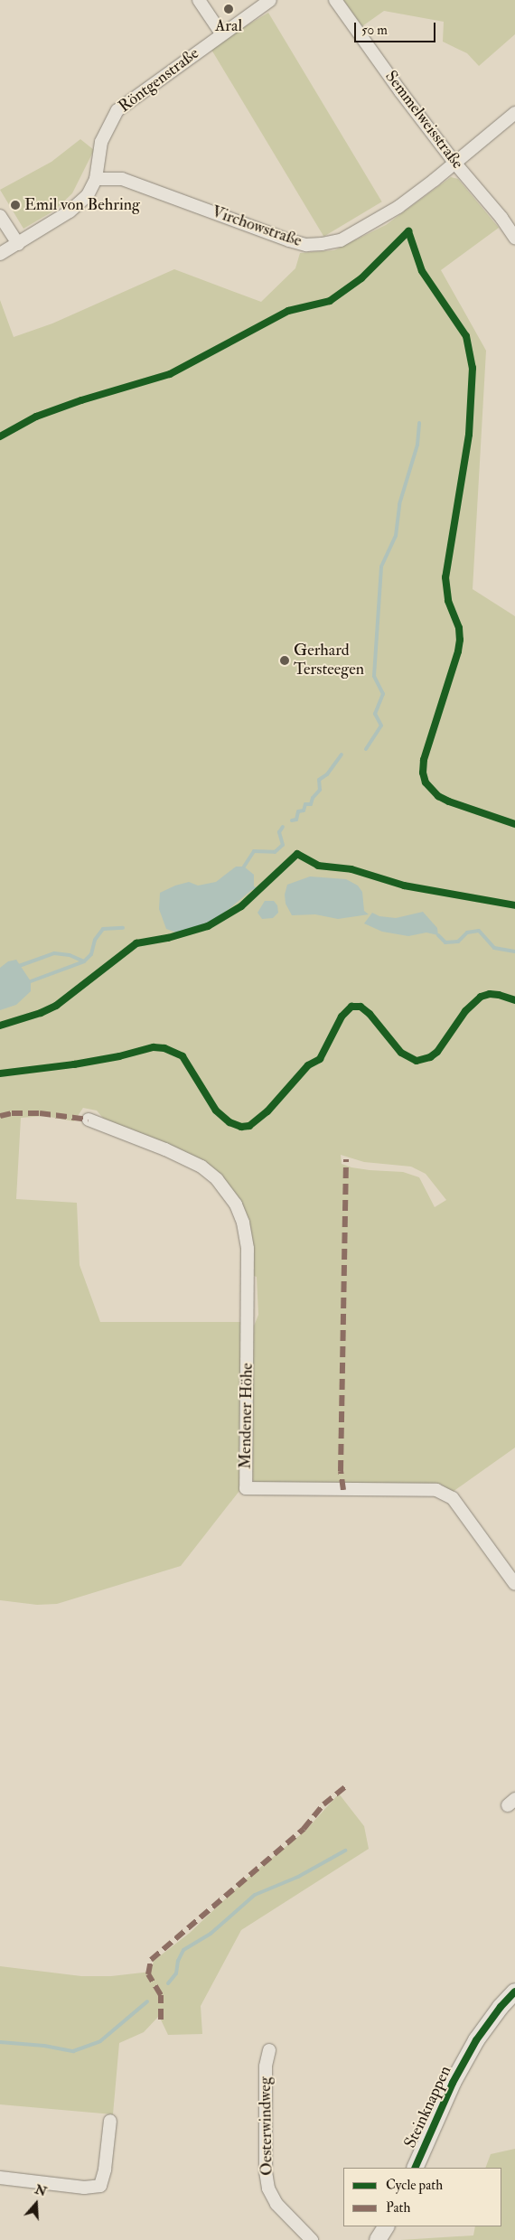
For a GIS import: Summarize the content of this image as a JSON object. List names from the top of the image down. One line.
{"streets":{"street":["Röntgenstraße","Semmelweisstraße","Virchowstraße","Mendener Höhe","Steinknappen","Oesterwindweg"]},"crossings":[["Röntgenstraße","Virchowstraße"],["Semmelweisstraße","Virchowstraße"]],"places":["Aral","Emil von Behring","Gerhard Tersteegen"],"legend":["Cycle path","Path"],"scale_bar":"50 m","north":"top"}
